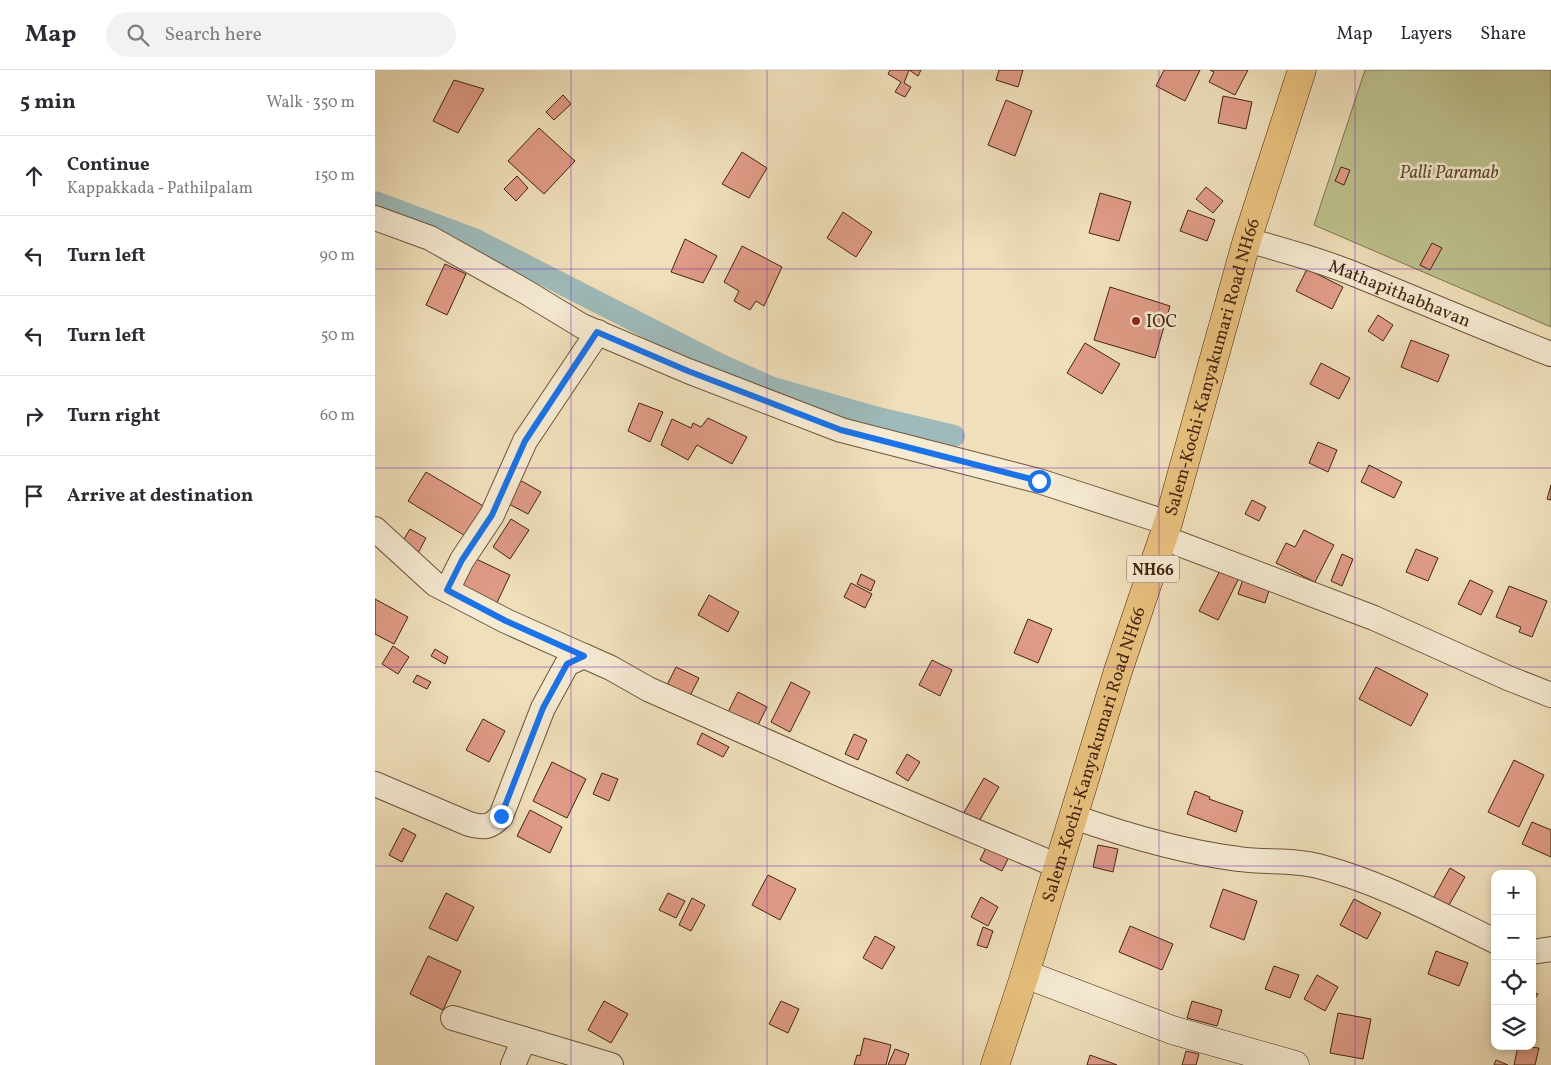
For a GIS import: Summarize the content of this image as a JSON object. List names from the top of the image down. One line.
{"streets":{"highway":["Salem-Kochi-Kanyakumari Road NH66","NH66"],"street":["Mathapithabhavan"]},"crossings":[["Mathapithabhavan","Salem-Kochi-Kanyakumari Road NH66"]],"parks":["Palli Paramab"],"places":["IOC"],"page":{"header":"Map","search":"Search here","nav":["Map","Layers","Share"],"heading":["5 min","Walk · 350 m"],"list":[["Continue","Kappakkada - Pathilpalam","150 m"],["Turn left","90 m"],["Turn left","50 m"],["Turn right","60 m"],"Arrive at destination"],"map_buttons":["+","−"]}}
